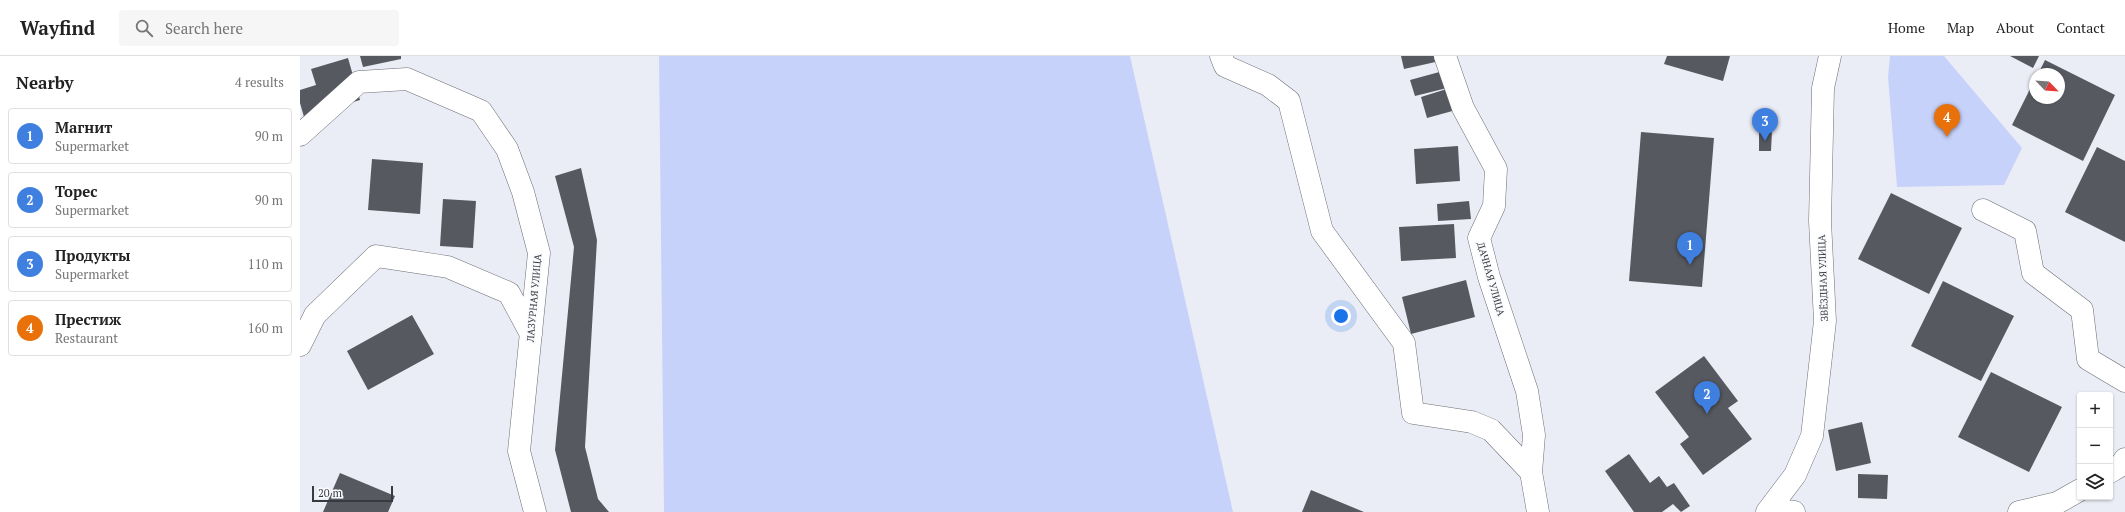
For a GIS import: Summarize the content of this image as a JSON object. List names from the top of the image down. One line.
{"streets":{"street":["ЗВЁЗДНАЯ УЛИЦА","ДАЧНАЯ УЛИЦА","ЛАЗУРНАЯ УЛИЦА"]},"scale_bar":"20 m","north":"bottom right","page":{"header":"Wayfind","search":"Search here","nav":["Home","Map","About","Contact"],"heading":["Nearby","4 results"],"pins":["4","3","1","2"],"list":[{"mark":"1","name":"Магнит","note":"Supermarket","value":"90 m"},{"mark":"2","name":"Торес","note":"Supermarket","value":"90 m"},{"mark":"3","name":"Продукты","note":"Supermarket","value":"110 m"},{"mark":"4","name":"Престиж","note":"Restaurant","value":"160 m"}],"map_buttons":["+","−"],"scale":"20 m"}}
